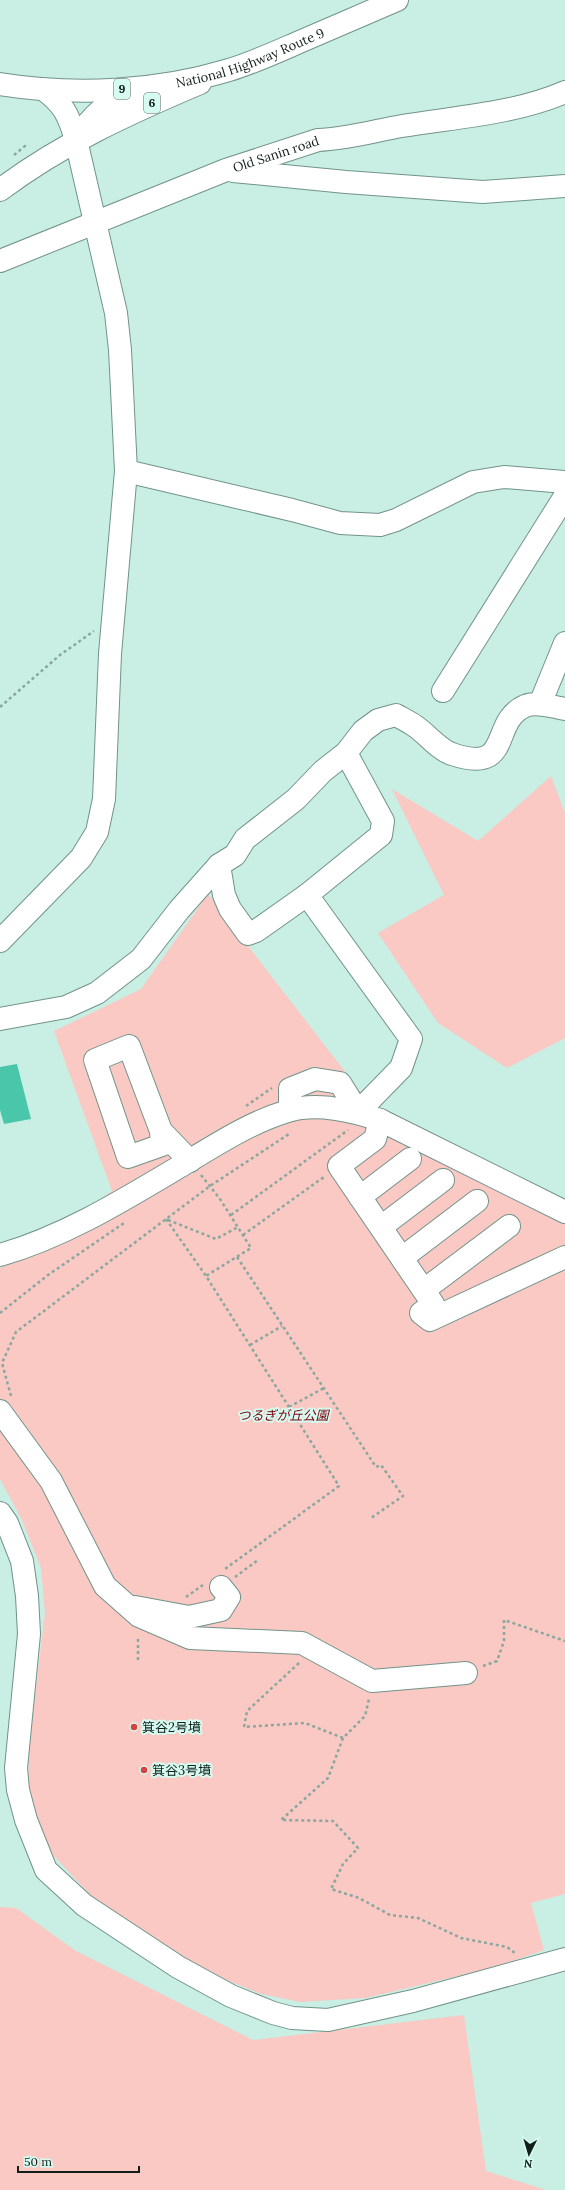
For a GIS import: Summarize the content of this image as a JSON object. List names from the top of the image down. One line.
{"streets":{"main road":["National Highway Route 9","9","6","Old Sanin road"]},"crossings":[["National Highway Route 9","6"]],"parks":["つるぎが丘公園"],"places":["箕谷2号墳","箕谷3号墳"],"scale_bar":"50 m","north":"bottom"}
